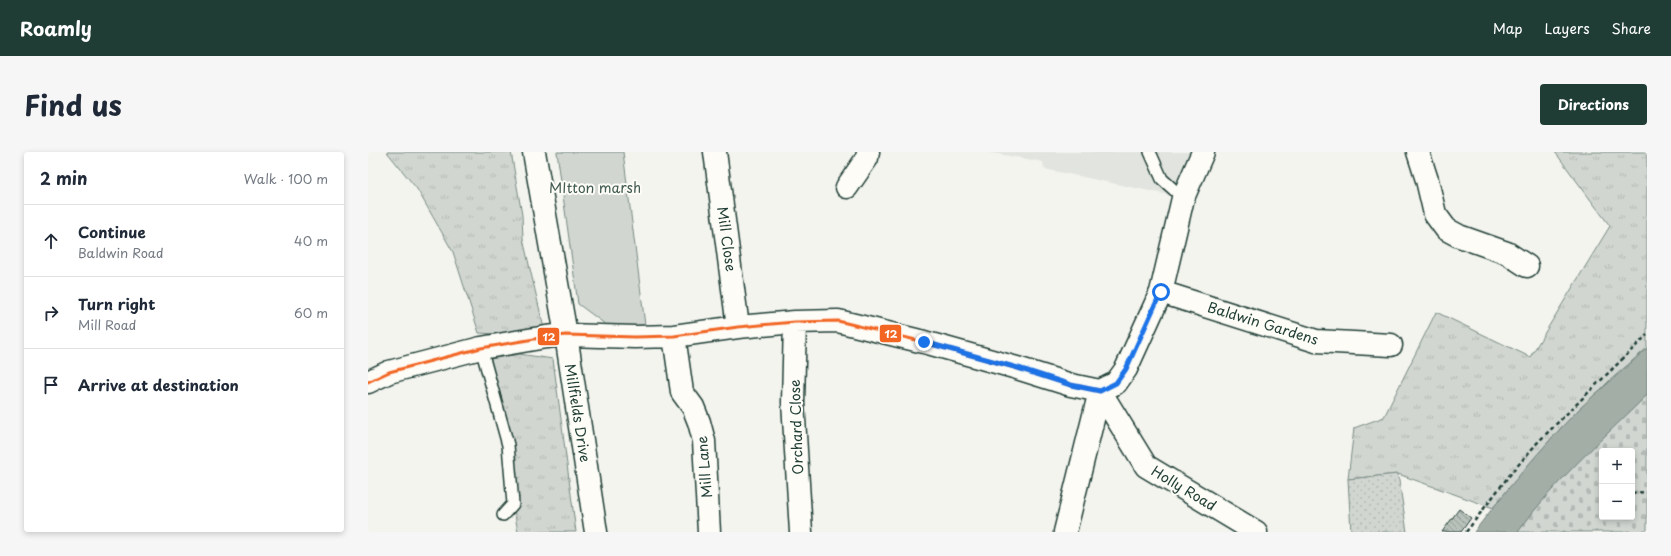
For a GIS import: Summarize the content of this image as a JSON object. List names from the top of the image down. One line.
{"streets":{"street":["Mill Close","Baldwin Gardens","Millfields Drive","Orchard Close","Mill Lane","Holly Road"]},"parks":["MItton marsh"],"lines":["transit line 12"],"page":{"header":"Roamly","nav":["Map","Layers","Share"],"title":"Find us","buttons":"Directions","heading":["2 min","Walk · 100 m"],"list":[["Continue","Baldwin Road","40 m"],["Turn right","Mill Road","60 m"],"Arrive at destination"],"map_buttons":["+","−"]}}
